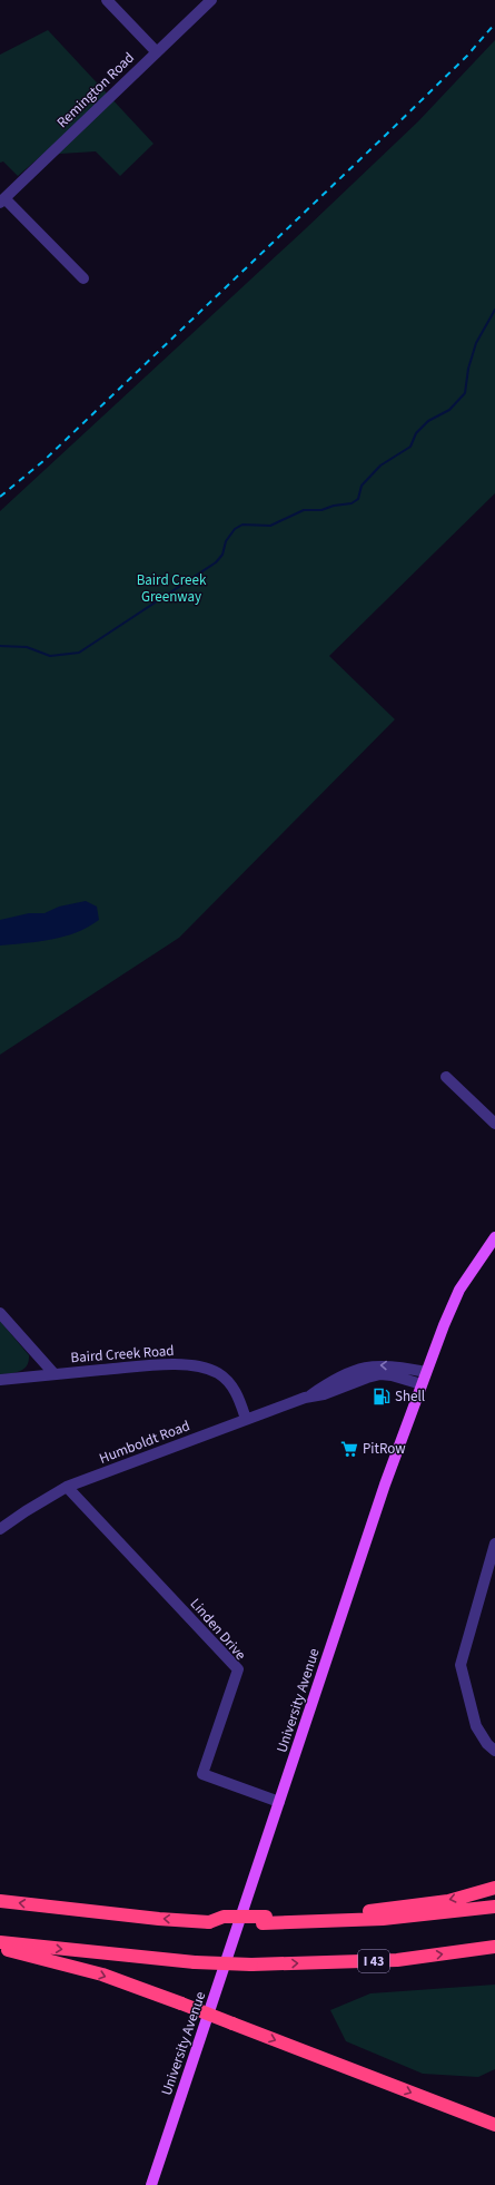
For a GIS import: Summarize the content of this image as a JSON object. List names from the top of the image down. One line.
{"streets":{"highway":["I 43"],"main road":["University Avenue"],"street":["Remington Road","Baird Creek Road","Humboldt Road","Linden Drive"]},"crossings":[["Baird Creek Road","Humboldt Road"],["Humboldt Road","Linden Drive"],["Humboldt Road","University Avenue"],["Linden Drive","University Avenue"]],"parks":["Baird Creek Greenway"],"places":{"fuel station":["Shell"],"supermarket":["PitRow"]}}
